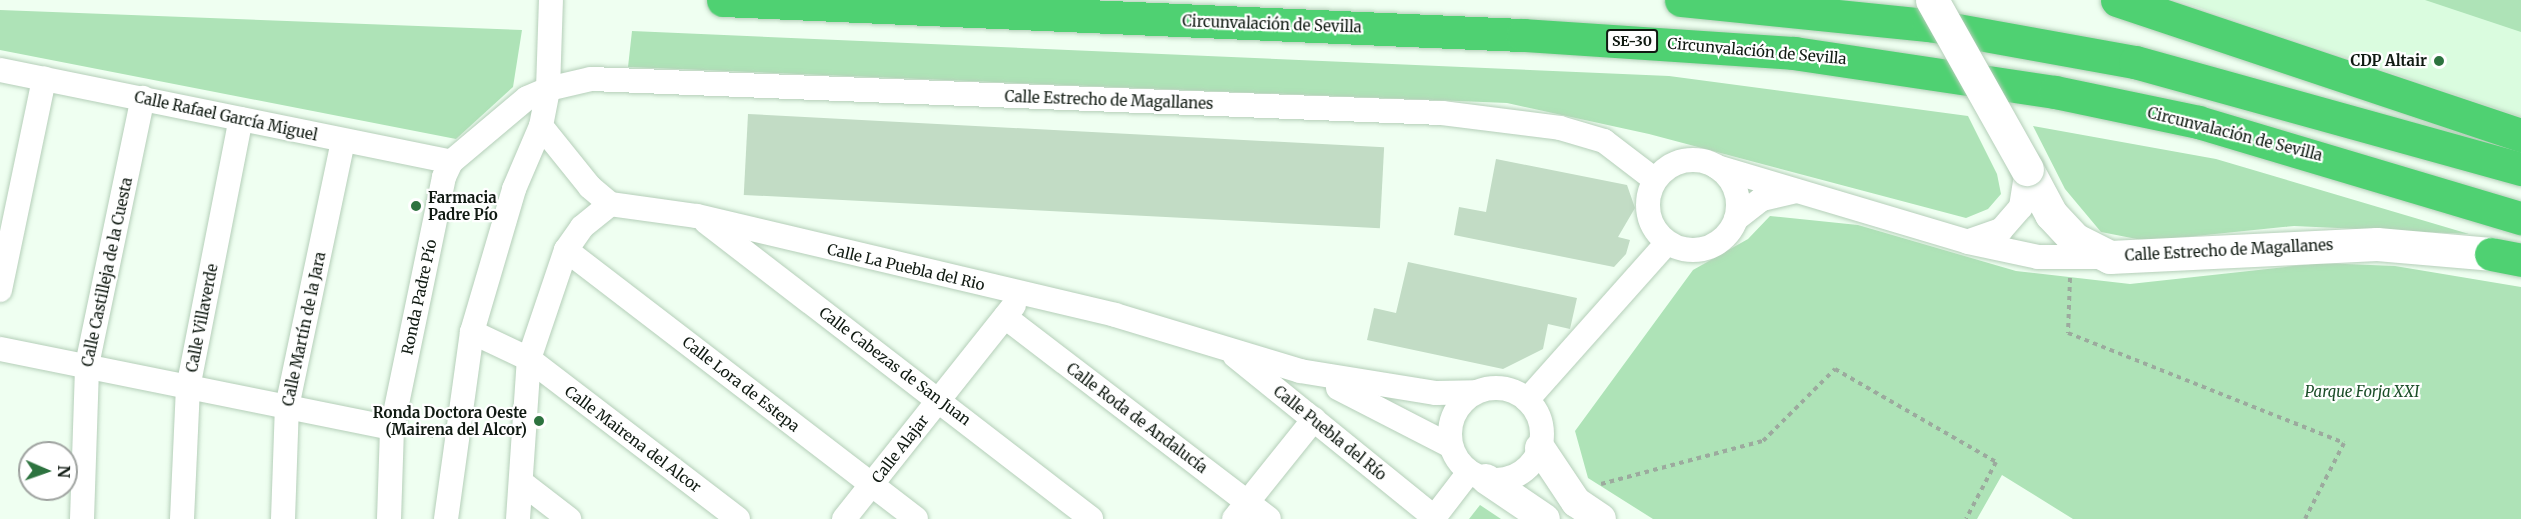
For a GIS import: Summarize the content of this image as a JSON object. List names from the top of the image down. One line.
{"streets":{"highway":["Circunvalación de Sevilla","SE-30"],"main road":["Calle Estrecho de Magallanes"],"street":["Calle Rafael García Miguel","Calle La Puebla del Rio","Calle Castilleja de la Cuesta","Ronda Padre Pío","Calle Villaverde","Calle Martín de la Jara","Calle Cabezas de San Juan","Calle Lora de Estepa","Calle Roda de Andalucía","Calle Puebla del Río","Calle Mairena del Alcor","Calle Alajar"]},"crossings":[["Calle Rafael García Miguel","Calle Castilleja de la Cuesta"],["Calle Rafael García Miguel","Ronda Padre Pío"],["Calle Rafael García Miguel","Calle Villaverde"],["Calle Rafael García Miguel","Calle Martín de la Jara"],["Calle La Puebla del Rio","Calle Cabezas de San Juan"],["Calle La Puebla del Rio","Calle Puebla del Río"],["Calle La Puebla del Rio","Calle Alajar"],["Calle Cabezas de San Juan","Calle Alajar"],["Calle Lora de Estepa","Calle Alajar"],["Calle Roda de Andalucía","Calle Alajar"]],"parks":["Parque Forja XXI"],"places":["CDP Altair","Farmacia Padre Pío","Ronda Doctora Oeste (Mairena del Alcor)"],"north":"right"}
